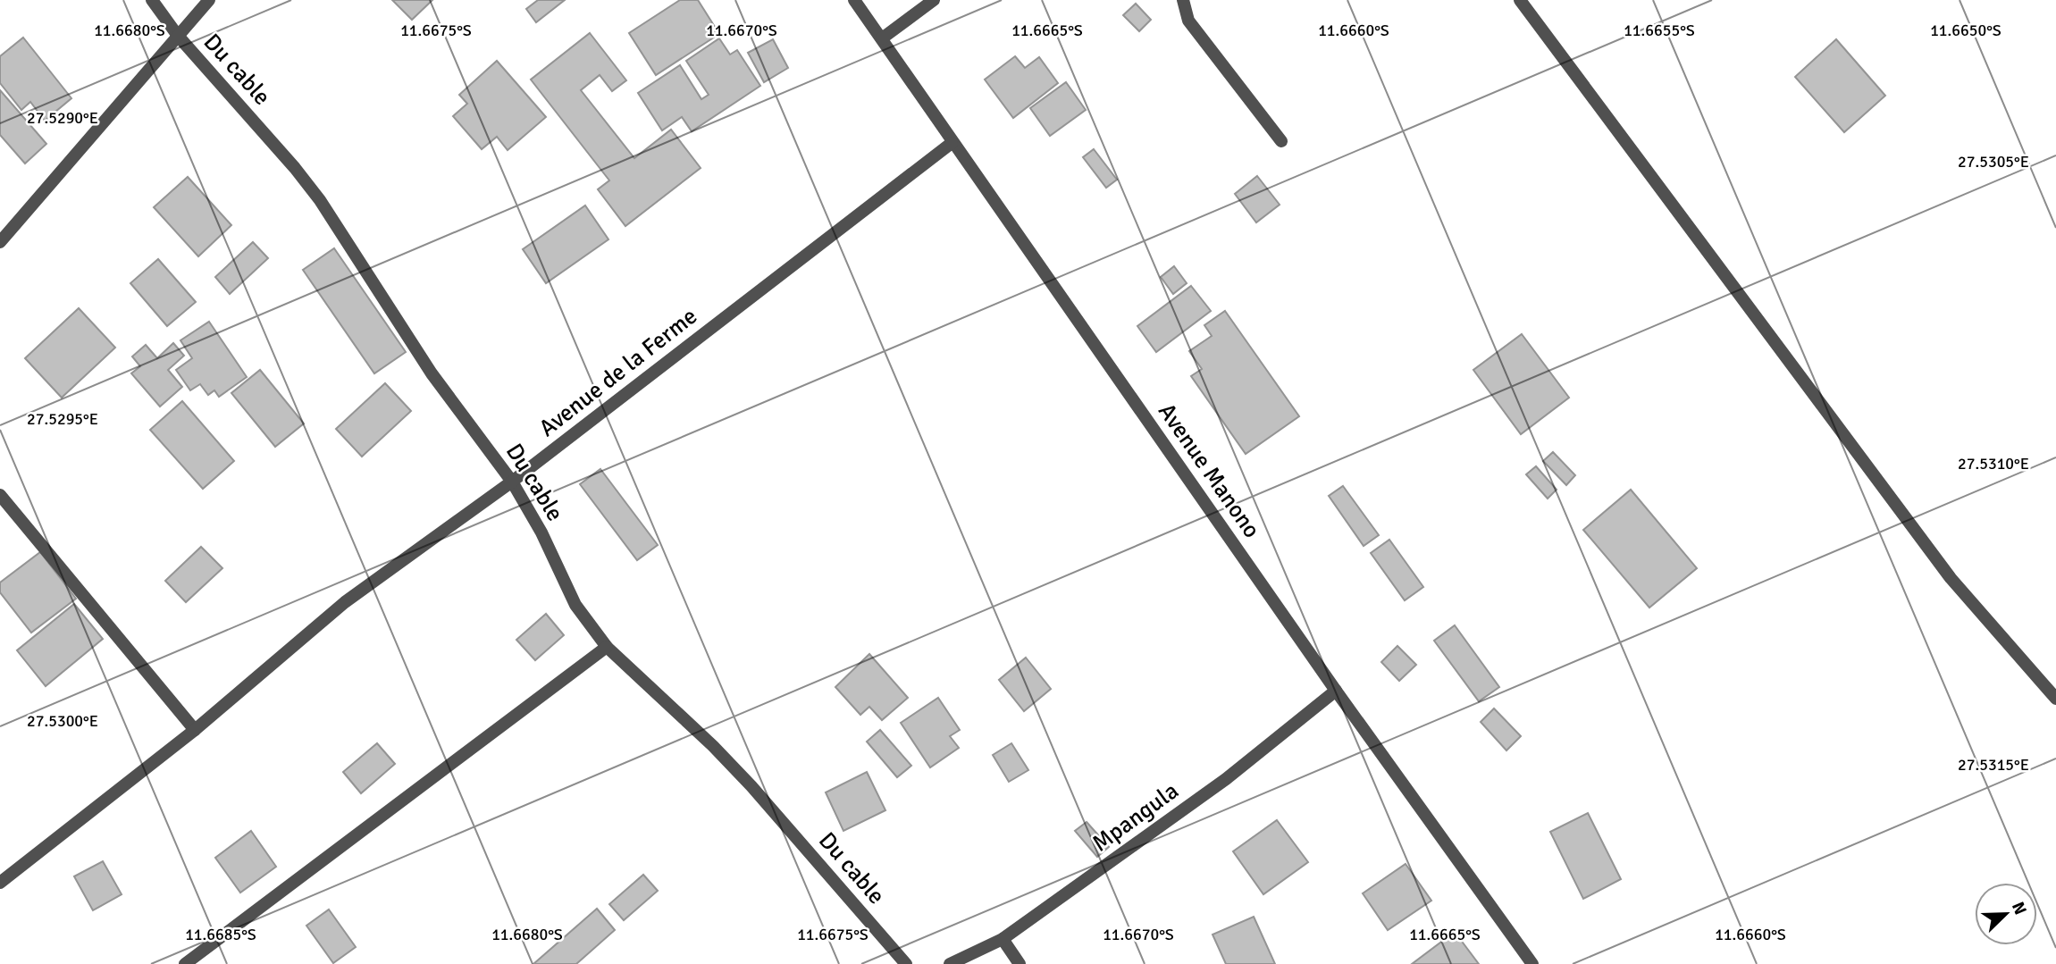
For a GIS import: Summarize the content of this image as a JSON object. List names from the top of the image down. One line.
{"streets":{"street":["Du cable","Avenue de la Ferme","Avenue Manono","Mpangula"]},"crossings":[["Du cable","Avenue de la Ferme"],["Avenue de la Ferme","Avenue Manono"],["Avenue Manono","Mpangula"]],"north":"top right","coordinates":["11.6680°S","11.6675°S","11.6670°S","11.6665°S","11.6660°S","11.6655°S","11.6650°S","27.5290°E","27.5305°E","27.5295°E","27.5310°E","27.5300°E","27.5315°E","11.6685°S"]}
